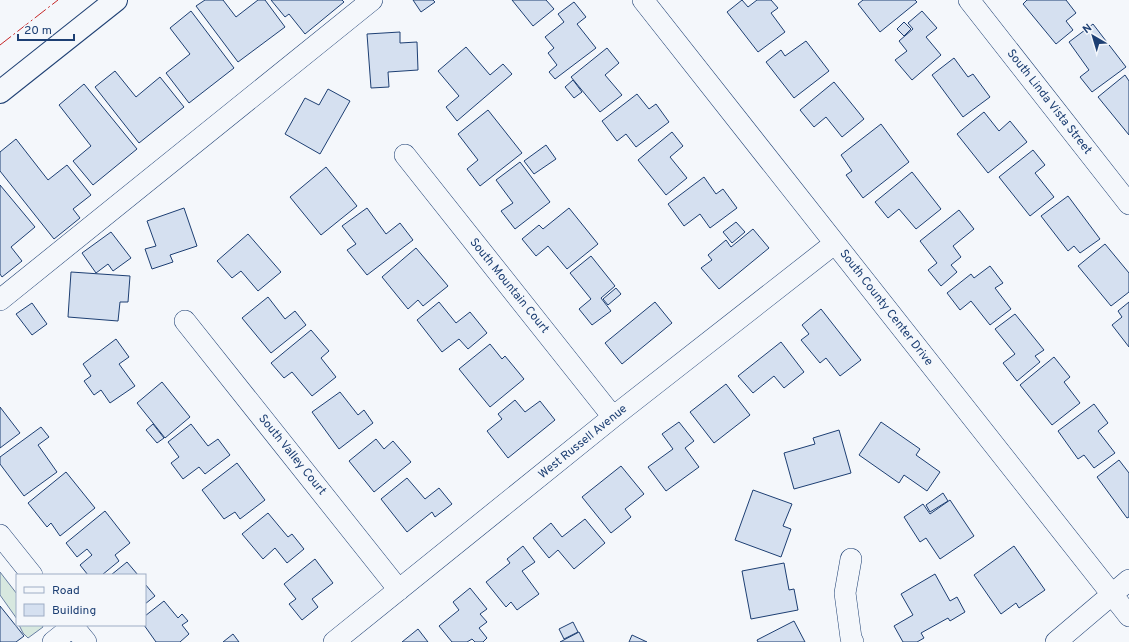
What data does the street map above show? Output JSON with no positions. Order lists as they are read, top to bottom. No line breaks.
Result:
{"streets":{"street":["South Linda Vista Street","South Mountain Court","South County Center Drive","West Russell Avenue","South Valley Court"]},"crossings":[["South Mountain Court","West Russell Avenue"],["South County Center Drive","West Russell Avenue"],["West Russell Avenue","South Valley Court"]],"legend":["Road","Building"],"scale_bar":"20 m","north":"top left"}
